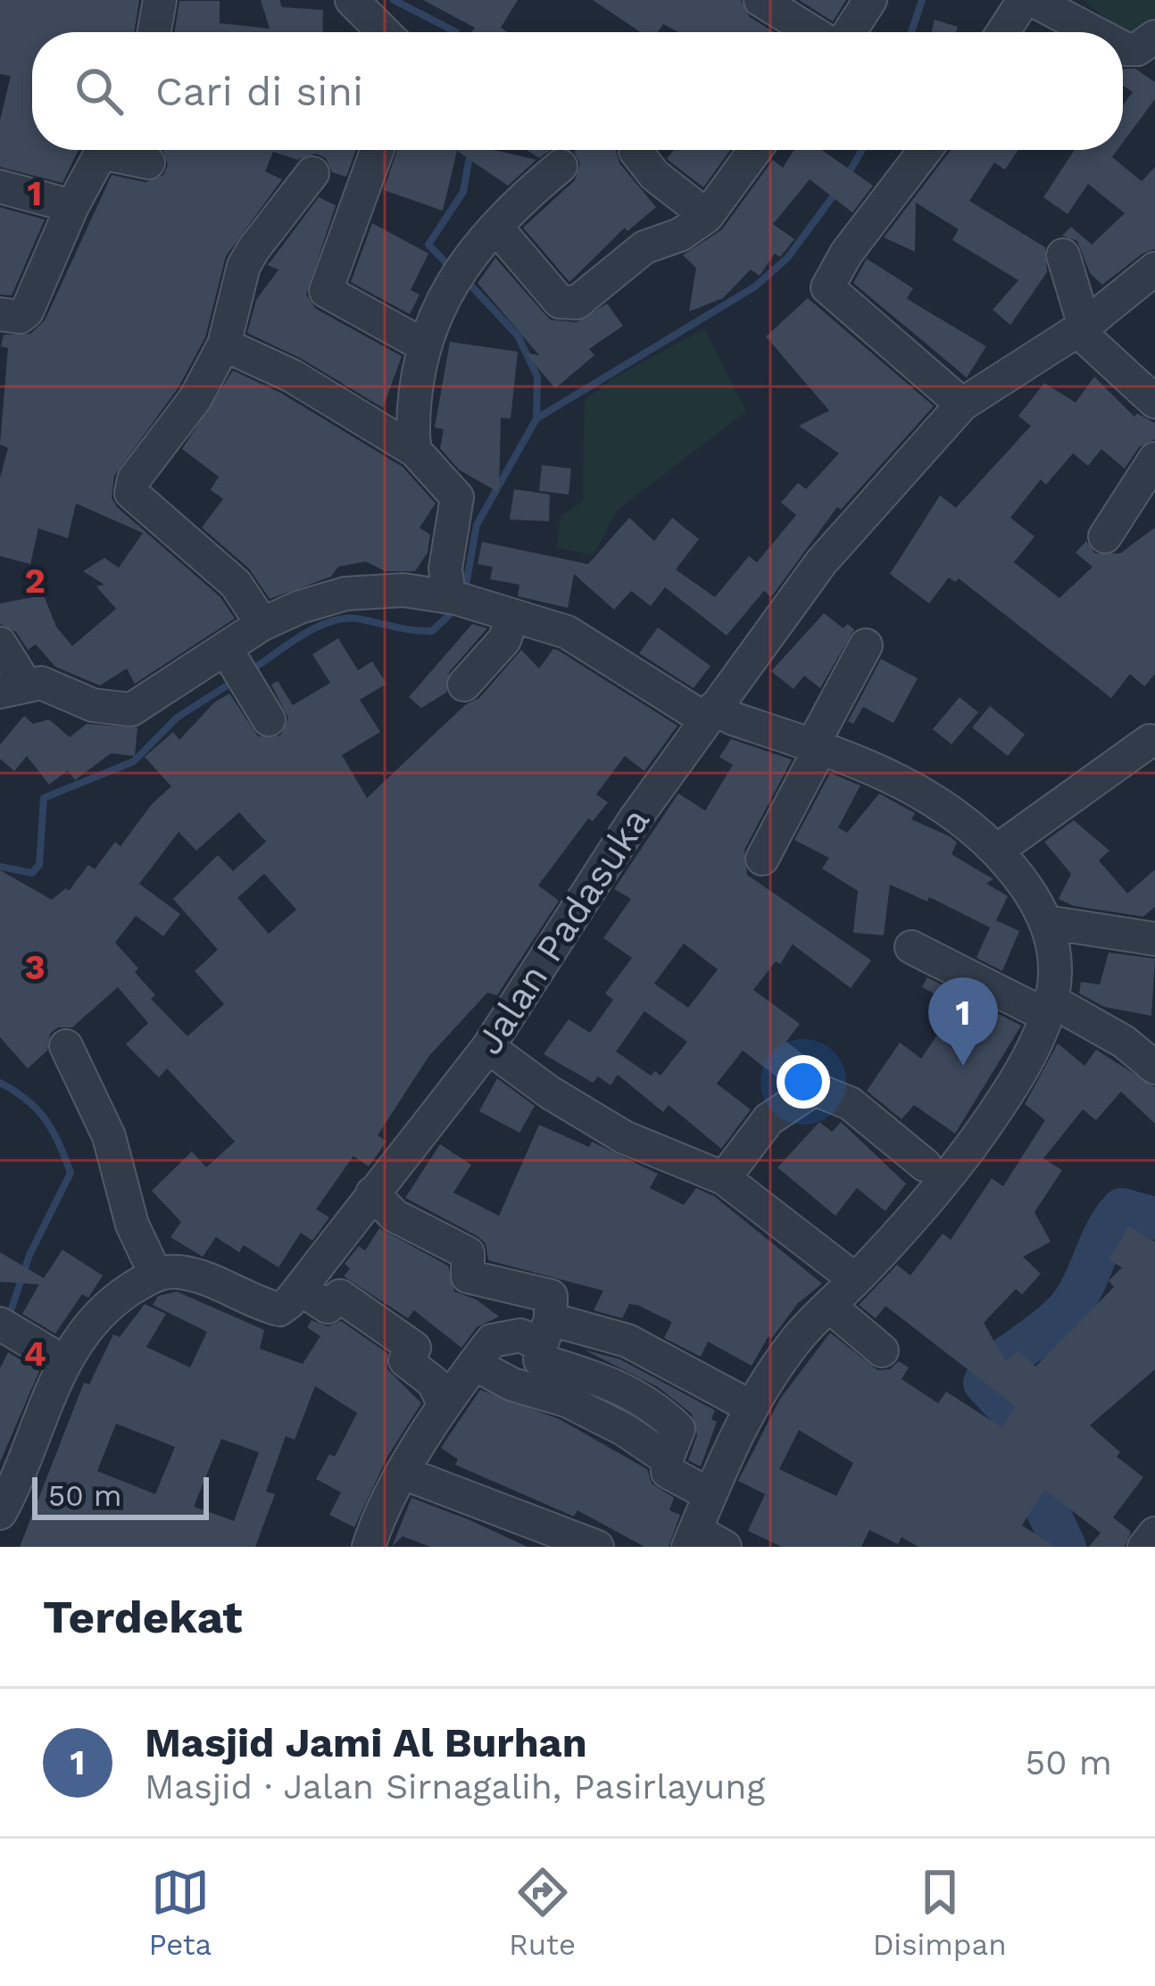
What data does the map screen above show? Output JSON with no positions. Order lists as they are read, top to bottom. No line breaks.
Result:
{"streets":{"street":["Jalan Padasuka"]},"scale_bar":"50 m","page":{"search":"Cari di sini","pins":"1","scale":"50 m","heading":"Terdekat","list":[{"mark":"1","name":"Masjid Jami Al Burhan","note":"Masjid · Jalan Sirnagalih, Pasirlayung","value":"50 m"}],"nav":["Peta","Rute","Disimpan"]},"grid":{"rows":["1","2","3","4"]}}
